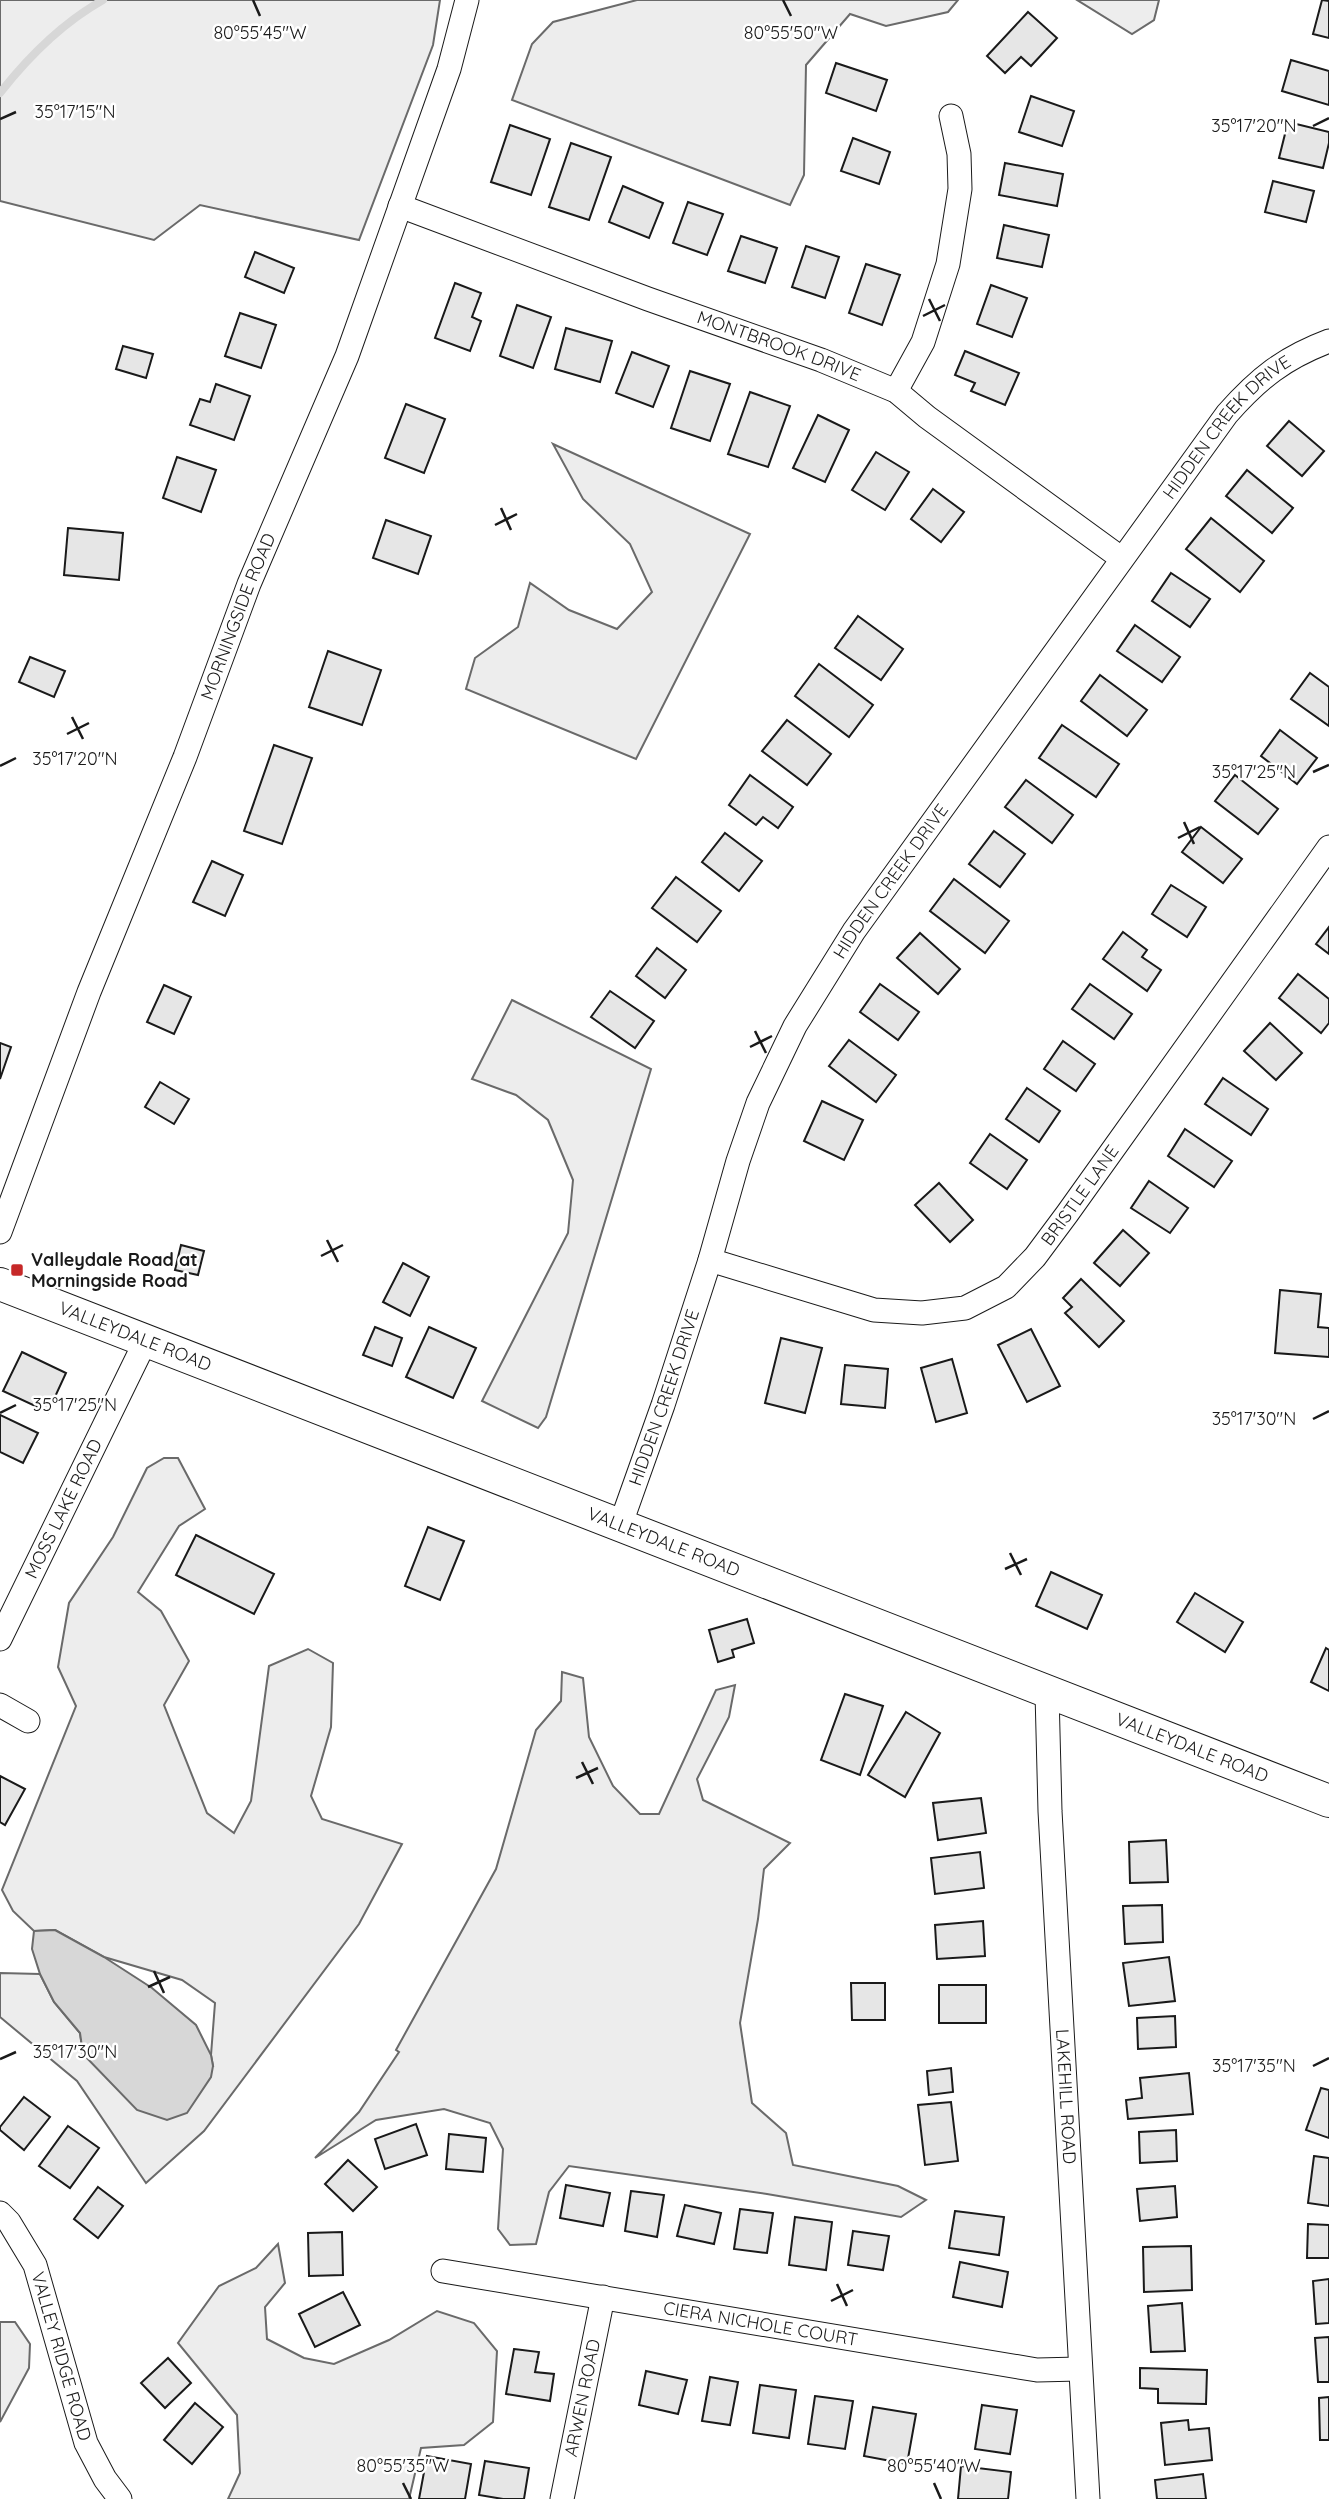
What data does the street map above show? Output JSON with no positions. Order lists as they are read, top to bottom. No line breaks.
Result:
{"streets":{"street":["MONTBROOK DRIVE","HIDDEN CREEK DRIVE","MORNINGSIDE ROAD","BRISTLE LANE","VALLEYDALE ROAD","MOSS LAKE ROAD","LAKEHILL ROAD","CIERA NICHOLE COURT","VALLEY RIDGE ROAD","ARWEN ROAD"]},"crossings":[["MONTBROOK DRIVE","HIDDEN CREEK DRIVE"],["MONTBROOK DRIVE","MORNINGSIDE ROAD"],["HIDDEN CREEK DRIVE","BRISTLE LANE"],["HIDDEN CREEK DRIVE","VALLEYDALE ROAD"],["VALLEYDALE ROAD","MOSS LAKE ROAD"],["VALLEYDALE ROAD","LAKEHILL ROAD"],["LAKEHILL ROAD","CIERA NICHOLE COURT"],["CIERA NICHOLE COURT","ARWEN ROAD"]],"places":{"transit":["Valleydale Road at Morningside Road"]},"coordinates":["80°55'45\"W","80°55'50\"W","35°17'15\"N","35°17'20\"N","35°17'25\"N","35°17'30\"N","35°17'35\"N","80°55'35\"W","80°55'40\"W"]}
